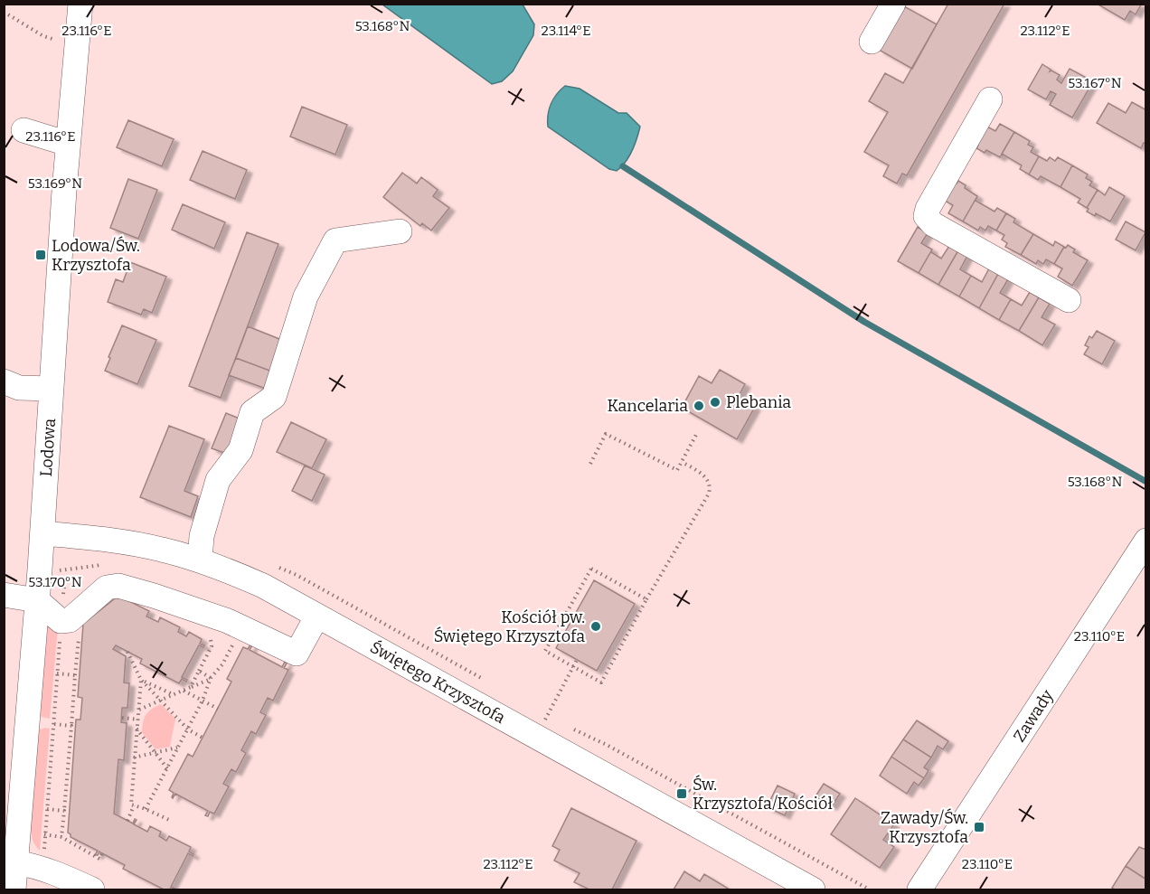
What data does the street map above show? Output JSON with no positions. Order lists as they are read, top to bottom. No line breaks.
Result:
{"streets":{"street":["Lodowa","Świętego Krzysztofa","Zawady"]},"crossings":[["Lodowa","Świętego Krzysztofa"]],"places":{"transit":["Lodowa/Św. Krzysztofa","Św. Krzysztofa/Kościół","Zawady/Św. Krzysztofa"],"other":["Plebania","Kancelaria","Kościół pw. Świętego Krzysztofa"]},"coordinates":["53.168°N","23.116°E","23.114°E","23.112°E","53.167°N","53.169°N","53.170°N","23.110°E"]}
